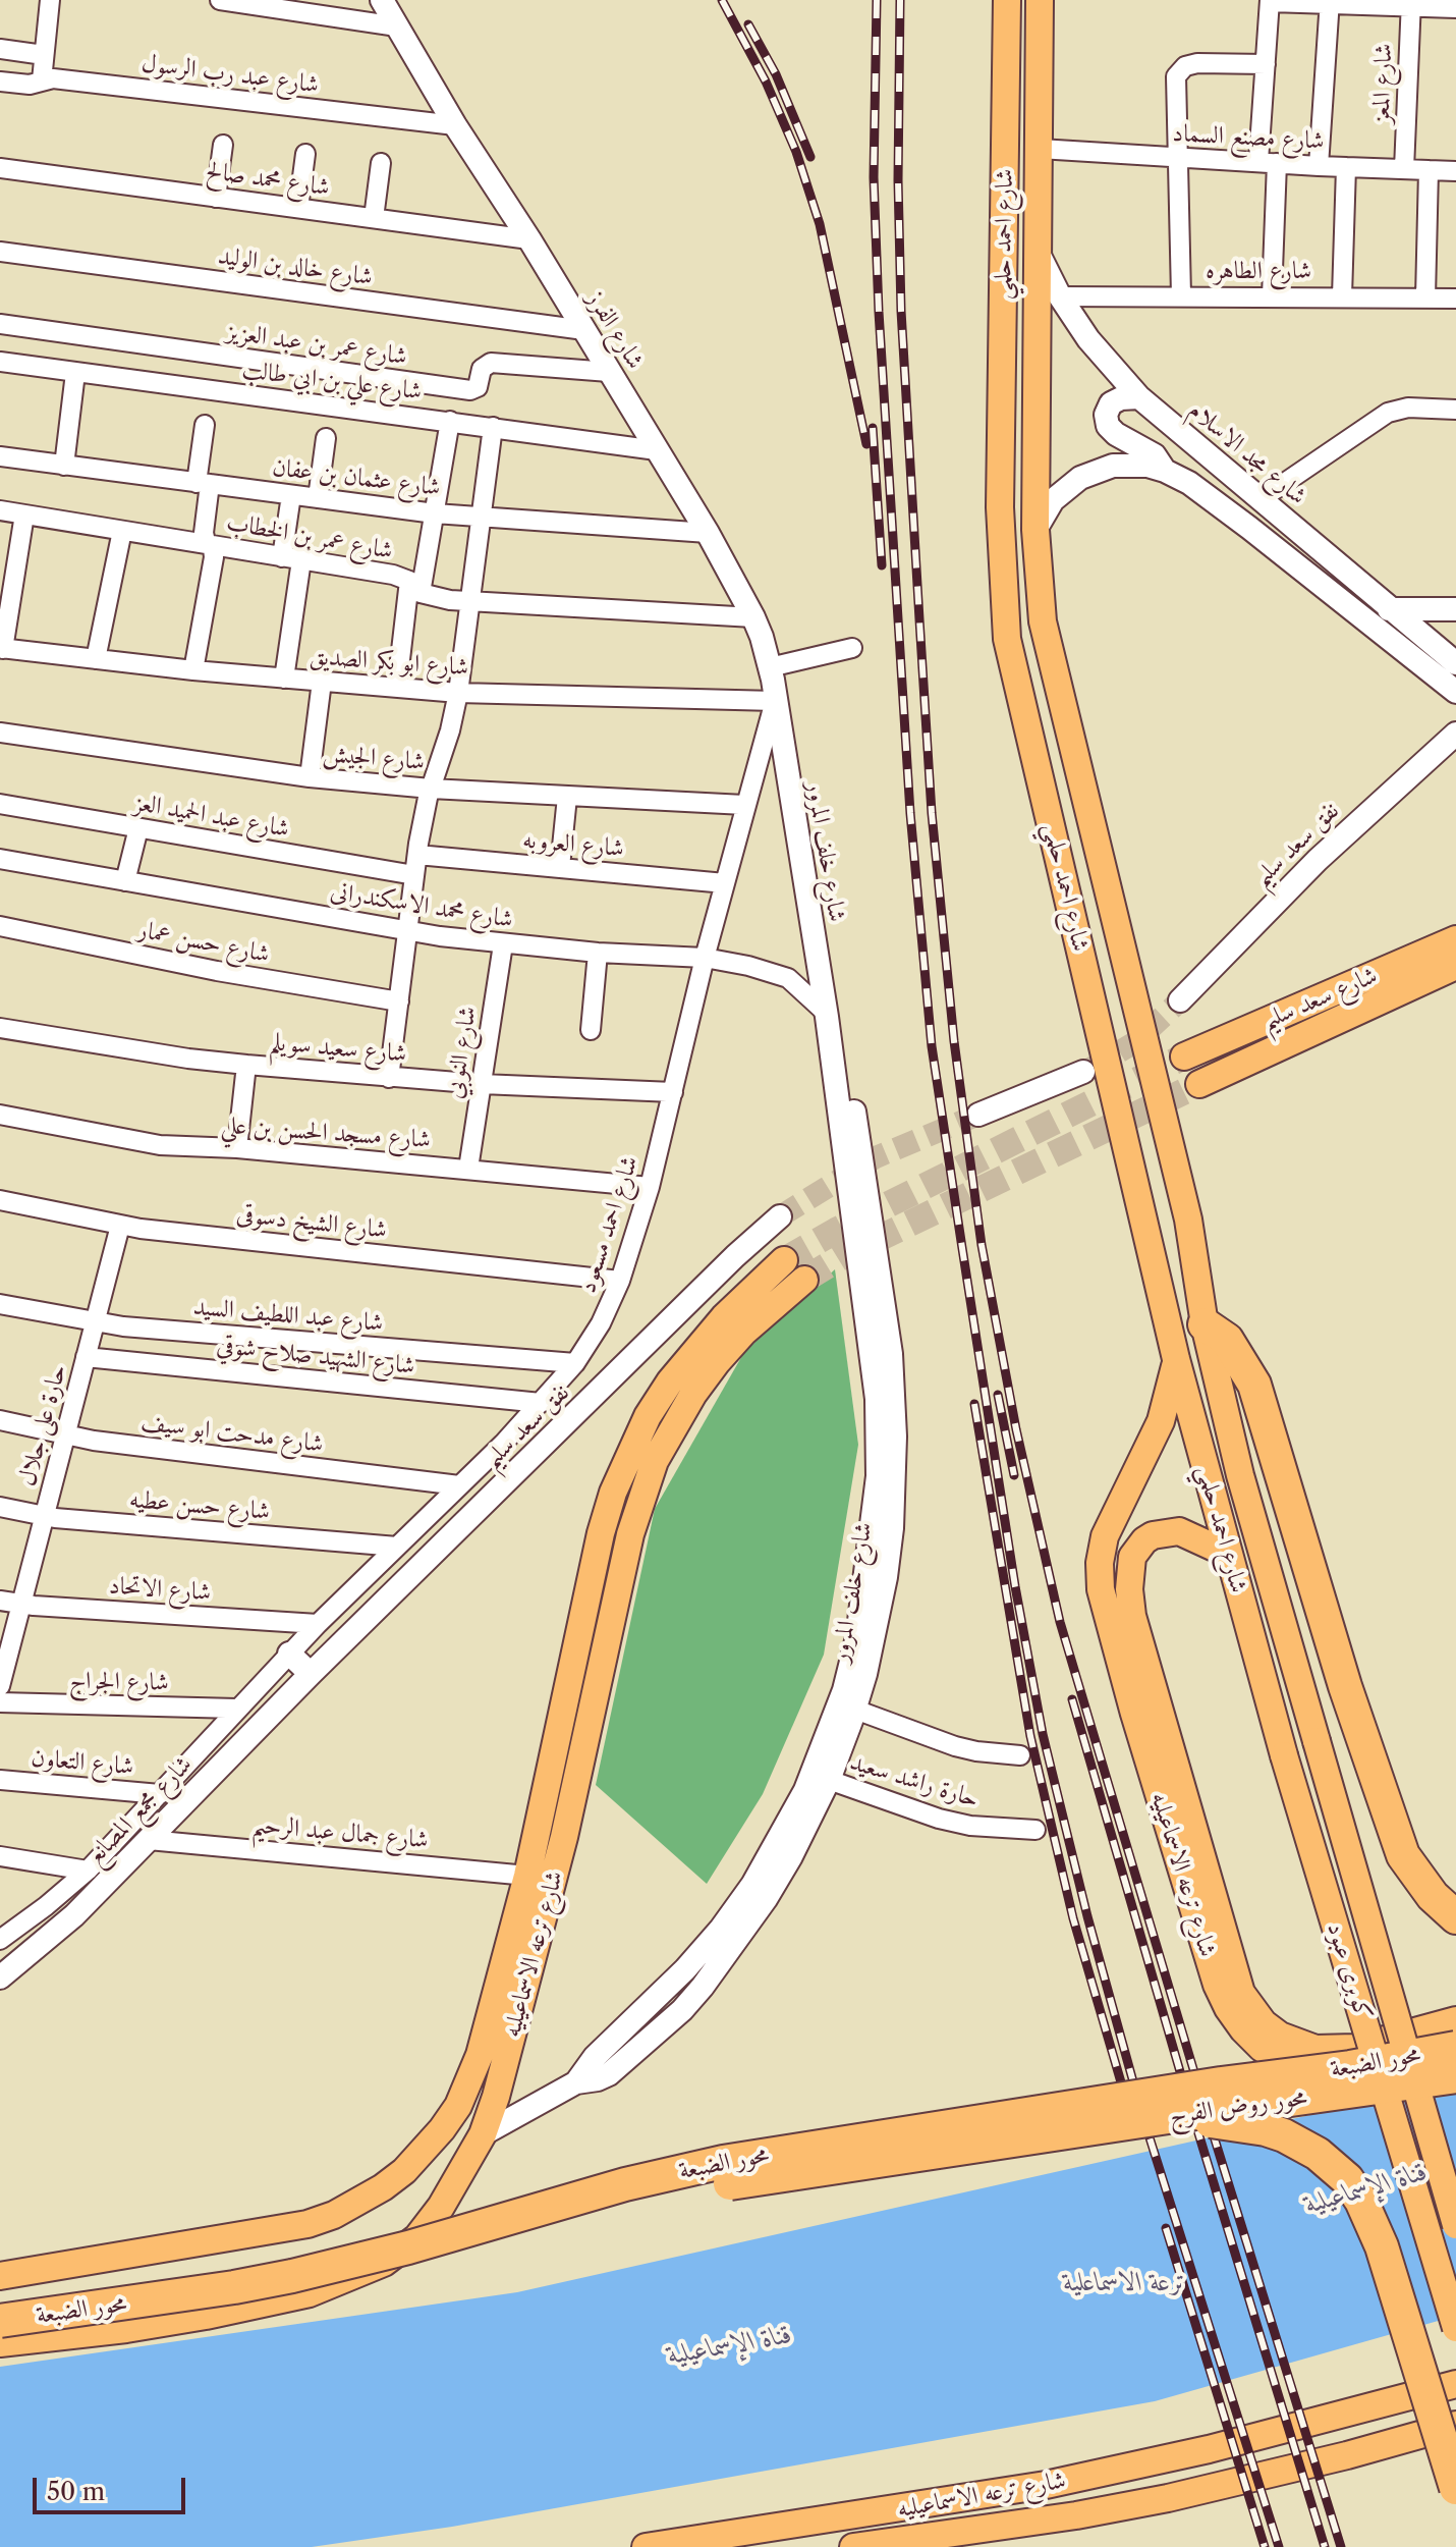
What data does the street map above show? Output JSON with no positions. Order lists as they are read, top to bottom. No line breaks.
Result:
{"streets":{"highway":["محور الضبعة","محور روض الفرج"],"main road":["شارع احمد حلمي","شارع سعد سليم","شارع ترعه الاسماعيليه","كوبرى عبود"],"street":["شارع عبد رب الرسول","شارع المعز","شارع مصنع السماد","شارع محمد صالح","شارع خالد بن الوليد","شارع الطاهره","شارع الفرز","شارع عمر بن عبد العزيز","شارع علي بن ابي طالب","شارع مجد الاسلام","شارع عثمان بن عفان","شارع عمر بن الخطاب","شارع ابو بكر الصديق","شارع الجيش","شارع عبد الحميد العز","شارع العروبه","نفق سعد سليم","شارع خلف المرور","شارع محمد الاسكندرانى","شارع حسن عمار","شارع سعيد سويلم","شارع النوبي","شارع مسجد الحسن بن علي","شارع الشيخ دسوقى","شارع احمد مسعود","شارع عبد اللطيف السيد","شارع الشهيد صلاح شوقي","حارة على جلال","شارع مدحت ابو سيف","شارع حسن عطيه","شارع الاتحاد","شارع الجراج","شارع التعاون","حارة راشد سعيد","شارع مجمع المصانع","شارع جمال عبد الرحيم"]},"crossings":[["شارع عبد رب الرسول","شارع الفرز"],["شارع المعز","شارع مصنع السماد"],["شارع مصنع السماد","شارع احمد حلمي"],["شارع محمد صالح","شارع الفرز"],["شارع احمد حلمي","شارع مجد الاسلام"],["شارع احمد حلمي","شارع ترعه الاسماعيليه"],["شارع احمد حلمي","كوبرى عبود"],["شارع خالد بن الوليد","شارع الفرز"],["شارع الطاهره","شارع مجد الاسلام"],["شارع الفرز","شارع عمر بن عبد العزيز"],["شارع الفرز","شارع علي بن ابي طالب"],["شارع الفرز","شارع عثمان بن عفان"],["شارع الفرز","شارع عمر بن الخطاب"],["شارع الفرز","شارع ابو بكر الصديق"],["شارع الفرز","شارع خلف المرور"],["شارع الفرز","شارع احمد مسعود"],["شارع ابو بكر الصديق","شارع خلف المرور"],["شارع ابو بكر الصديق","شارع احمد مسعود"],["شارع الجيش","شارع احمد مسعود"],["شارع العروبه","شارع احمد مسعود"],["نفق سعد سليم","شارع مجمع المصانع"],["شارع خلف المرور","شارع محمد الاسكندرانى"],["شارع خلف المرور","شارع احمد مسعود"],["شارع خلف المرور","حارة راشد سعيد"],["شارع خلف المرور","شارع ترعه الاسماعيليه"],["شارع محمد الاسكندرانى","شارع النوبي"],["شارع محمد الاسكندرانى","شارع احمد مسعود"],["شارع سعيد سويلم","شارع النوبي"],["شارع سعيد سويلم","شارع احمد مسعود"],["شارع النوبي","شارع مسجد الحسن بن علي"],["شارع مسجد الحسن بن علي","شارع احمد مسعود"],["شارع الشيخ دسوقى","شارع احمد مسعود"],["شارع الشيخ دسوقى","حارة على جلال"],["شارع احمد مسعود","شارع عبد اللطيف السيد"],["شارع احمد مسعود","شارع الشهيد صلاح شوقي"],["شارع احمد مسعود","شارع مدحت ابو سيف"],["شارع احمد مسعود","شارع حسن عطيه"],["شارع احمد مسعود","شارع الاتحاد"],["شارع احمد مسعود","شارع مجمع المصانع"],["شارع عبد اللطيف السيد","حارة على جلال"],["شارع الشهيد صلاح شوقي","حارة على جلال"],["حارة على جلال","شارع مدحت ابو سيف"],["حارة على جلال","شارع حسن عطيه"],["حارة على جلال","شارع الاتحاد"],["شارع الجراج","شارع مجمع المصانع"],["شارع التعاون","شارع مجمع المصانع"],["شارع مجمع المصانع","شارع جمال عبد الرحيم"],["شارع جمال عبد الرحيم","شارع ترعه الاسماعيليه"]],"water":["قناة الإسماعيلية","ترعة الاسماعلية"],"scale_bar":"50 m"}
